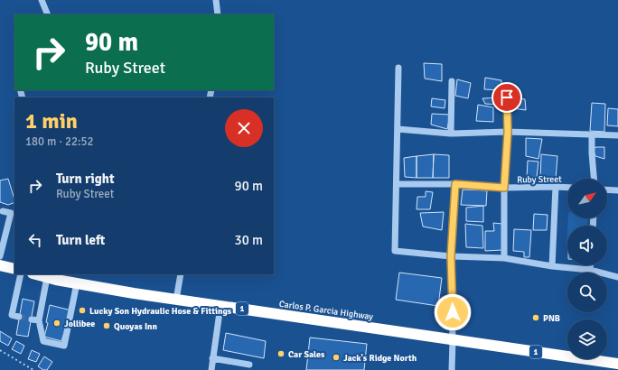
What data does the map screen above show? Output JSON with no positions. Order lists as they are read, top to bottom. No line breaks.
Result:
{"streets":{"highway":["1","Carlos P. Garcia Highway"],"street":["Ruby Street"]},"places":["Lucky Son Hydraulic Hose & Fittings","PNB","Jollibee","Quoyas Inn","Car Sales","Jack's Ridge North"],"north":"top right","page":{"turn":["90 m","Ruby Street"],"heading":["1 min","180 m · 22:52"],"list":[{"name":"Turn right","note":"Ruby Street","value":"90 m"},{"name":"Turn left","value":"30 m"}]}}
